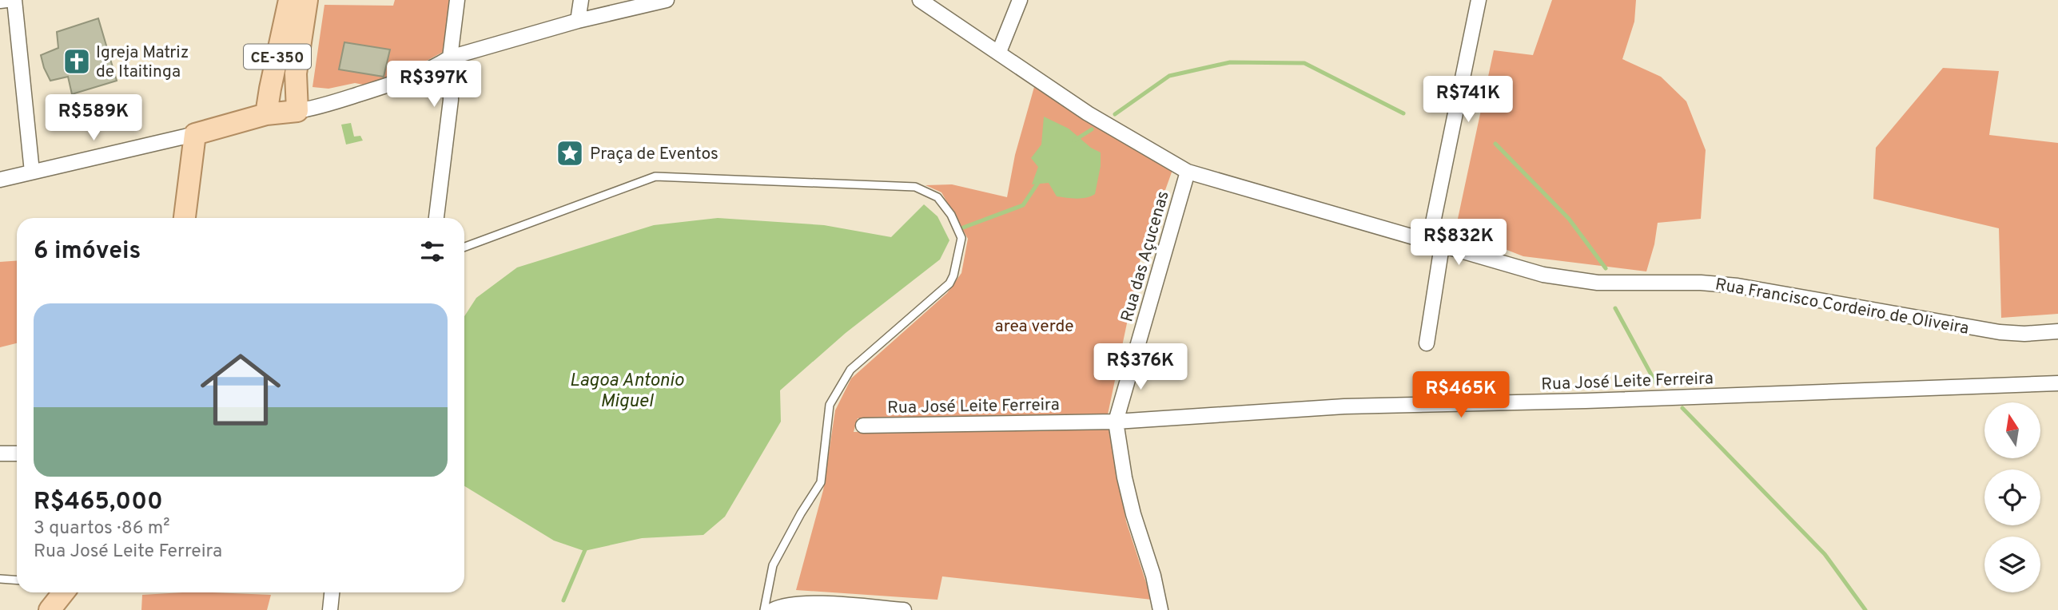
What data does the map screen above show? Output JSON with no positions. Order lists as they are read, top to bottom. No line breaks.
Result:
{"streets":{"main road":["CE-350"],"street":["Rua das Açucenas","Rua Francisco Cordeiro de Oliveira","Rua José Leite Ferreira"]},"crossings":[["Rua das Açucenas","Rua Francisco Cordeiro de Oliveira"],["Rua das Açucenas","Rua José Leite Ferreira"]],"water":["Lagoa Antonio Miguel"],"parks":["area verde"],"places":{"church":["Igreja Matriz de Itaitinga"],"place":["Praça de Eventos"]},"north":"top","page":{"price":["R$397K","R$741K","R$589K","R$832K","R$376K","R$465K"],"heading":"6 imóveis","list":[{"name":"R$465,000","note":"3 quartos · 86 m² · Rua José Leite Ferreira"}]}}
